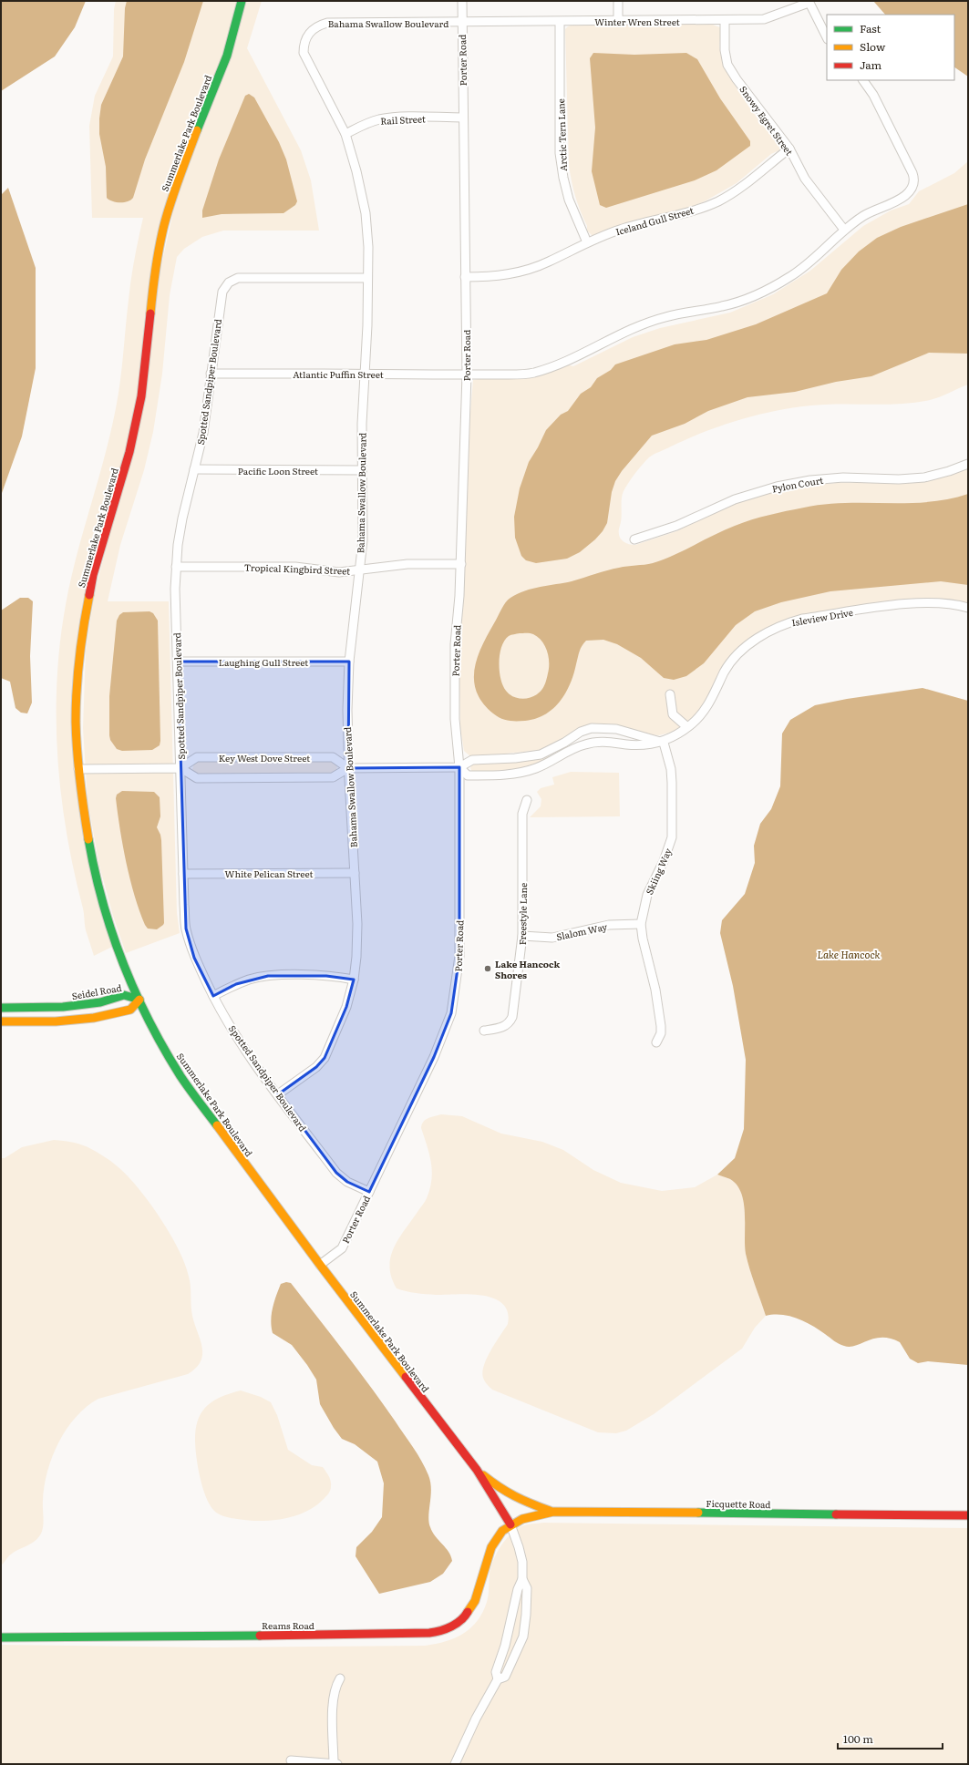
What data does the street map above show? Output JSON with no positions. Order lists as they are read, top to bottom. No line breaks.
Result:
{"streets":{"main road":["Summerlake Park Boulevard","Seidel Road","Ficquette Road","Reams Road"],"street":["Winter Wren Street","Bahama Swallow Boulevard","Porter Road","Rail Street","Snowy Egret Street","Arctic Tern Lane","Iceland Gull Street","Atlantic Puffin Street","Spotted Sandpiper Boulevard","Pacific Loon Street","Pylon Court","Tropical Kingbird Street","Isleview Drive","Laughing Gull Street","Key West Dove Street","Skiing Way","White Pelican Street","Freestyle Lane","Slalom Way"]},"crossings":[["Winter Wren Street","Bahama Swallow Boulevard"],["Winter Wren Street","Porter Road"],["Winter Wren Street","Snowy Egret Street"],["Winter Wren Street","Arctic Tern Lane"],["Bahama Swallow Boulevard","Porter Road"],["Bahama Swallow Boulevard","Rail Street"],["Bahama Swallow Boulevard","Atlantic Puffin Street"],["Bahama Swallow Boulevard","Spotted Sandpiper Boulevard"],["Bahama Swallow Boulevard","Pacific Loon Street"],["Bahama Swallow Boulevard","Tropical Kingbird Street"],["Bahama Swallow Boulevard","Laughing Gull Street"],["Bahama Swallow Boulevard","Key West Dove Street"],["Bahama Swallow Boulevard","White Pelican Street"],["Porter Road","Rail Street"],["Porter Road","Summerlake Park Boulevard"],["Porter Road","Iceland Gull Street"],["Porter Road","Atlantic Puffin Street"],["Porter Road","Spotted Sandpiper Boulevard"],["Porter Road","Tropical Kingbird Street"],["Porter Road","Isleview Drive"],["Snowy Egret Street","Iceland Gull Street"],["Snowy Egret Street","Atlantic Puffin Street"],["Summerlake Park Boulevard","Seidel Road"],["Summerlake Park Boulevard","Ficquette Road"],["Summerlake Park Boulevard","Reams Road"],["Arctic Tern Lane","Iceland Gull Street"],["Atlantic Puffin Street","Spotted Sandpiper Boulevard"],["Spotted Sandpiper Boulevard","Pacific Loon Street"],["Spotted Sandpiper Boulevard","Tropical Kingbird Street"],["Spotted Sandpiper Boulevard","Laughing Gull Street"],["Spotted Sandpiper Boulevard","Key West Dove Street"],["Spotted Sandpiper Boulevard","White Pelican Street"],["Isleview Drive","Skiing Way"],["Skiing Way","Slalom Way"],["Freestyle Lane","Slalom Way"],["Ficquette Road","Reams Road"]],"water":["Lake Hancock"],"places":["Lake Hancock Shores"],"legend":["Fast","Slow","Jam"],"scale_bar":"100 m"}
